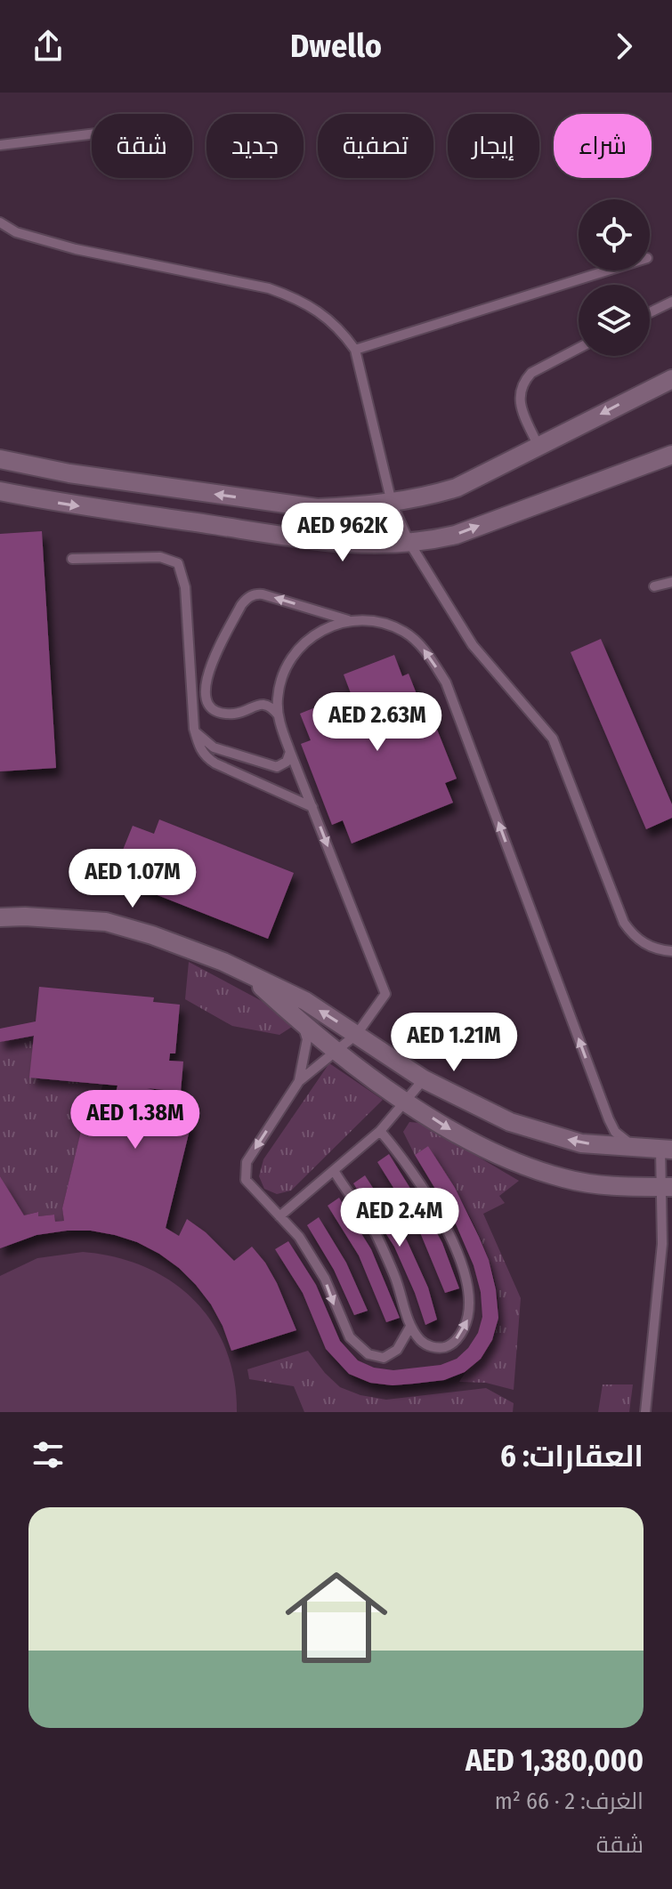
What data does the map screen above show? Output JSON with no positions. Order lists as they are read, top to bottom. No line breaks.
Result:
{"page":{"header":"Dwello","chip":["شراء","إيجار","تصفية","جديد","شقة"],"price":["AED 962K","AED 2.63M","AED 1.07M","AED 1.21M","AED 1.38M","AED 2.4M"],"heading":"العقارات: 6","list":[{"name":"AED 1,380,000","note":"الغرف: 2 · 66 m² · شقة"}]}}
